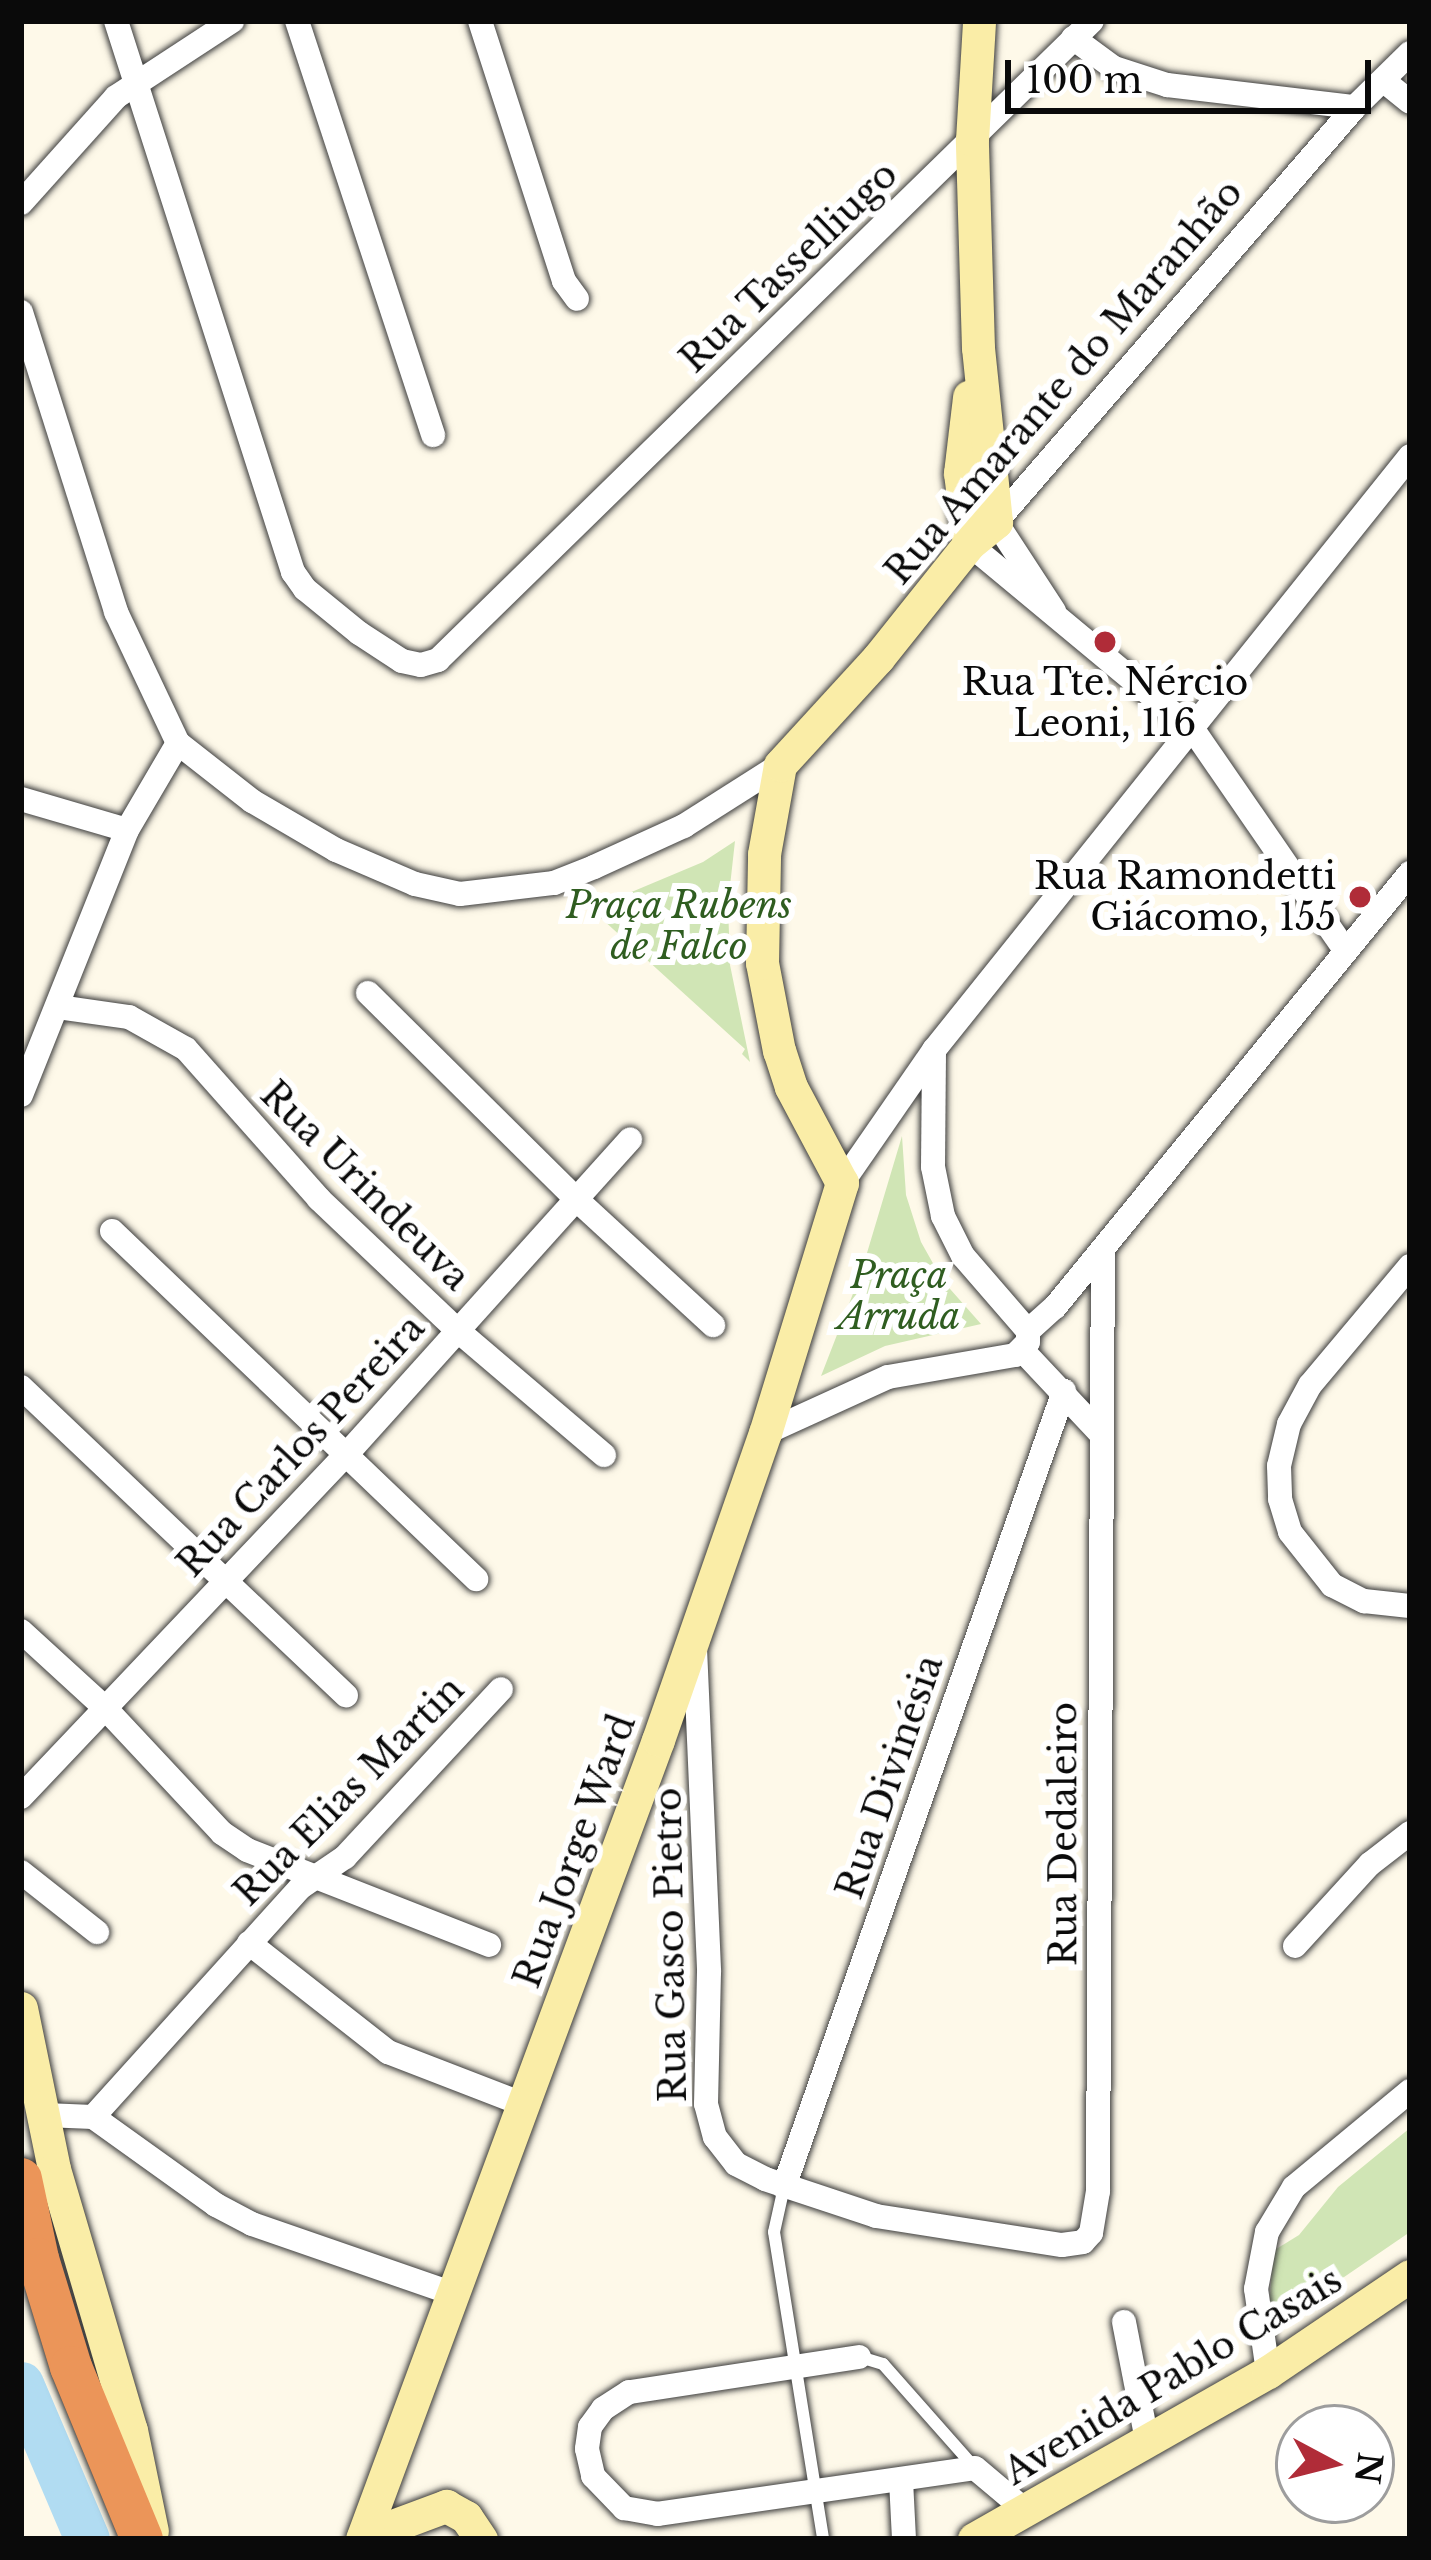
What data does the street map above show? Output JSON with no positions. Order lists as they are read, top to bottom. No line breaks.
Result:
{"streets":{"street":["Rua Tasselliugo","Rua Amarante do Maranhão","Rua Urindeuva","Rua Carlos Pereira","Rua Divinésia","Rua Elias Martin","Rua Dedaleiro","Rua Jorge Ward","Rua Gasco Pietro","Avenida Pablo Casais"]},"crossings":[["Rua Urindeuva","Rua Carlos Pereira"],["Rua Divinésia","Rua Gasco Pietro"],["Rua Dedaleiro","Rua Gasco Pietro"],["Rua Jorge Ward","Rua Gasco Pietro"]],"parks":["Praça Rubens de Falco","Praça Arruda"],"places":["Rua Tte. Nércio Leoni, 116","Rua Ramondetti Giácomo, 155"],"scale_bar":"100 m","north":"right"}
